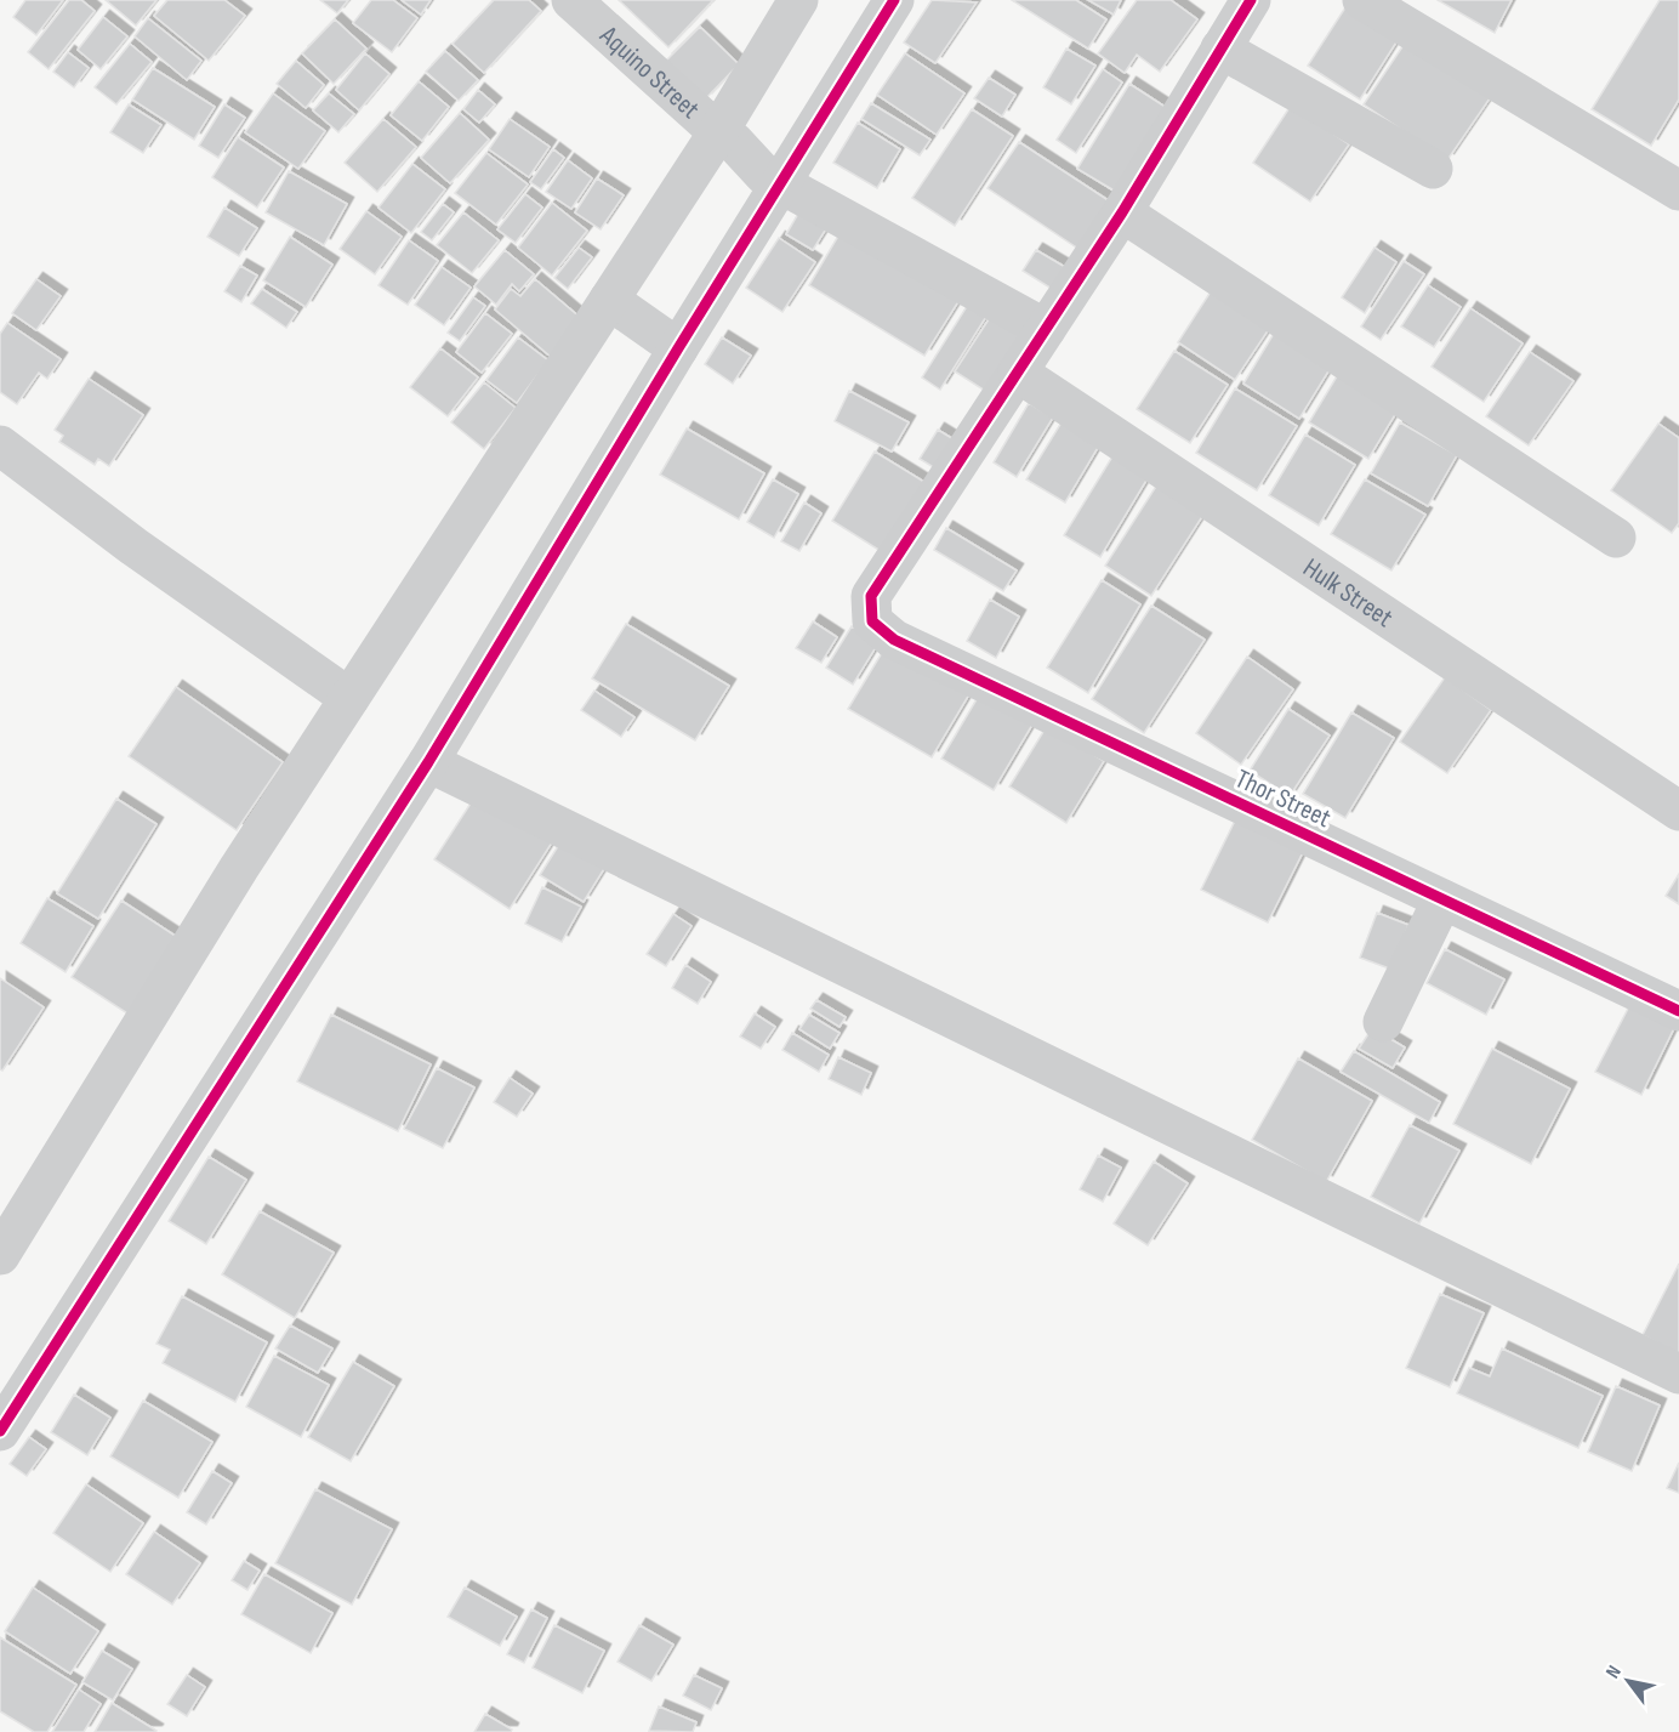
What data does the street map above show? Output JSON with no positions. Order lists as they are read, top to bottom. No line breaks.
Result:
{"streets":{"street":["Aquino Street","Hulk Street","Thor Street"]},"crossings":[["Hulk Street","Thor Street"]],"north":"top left"}
